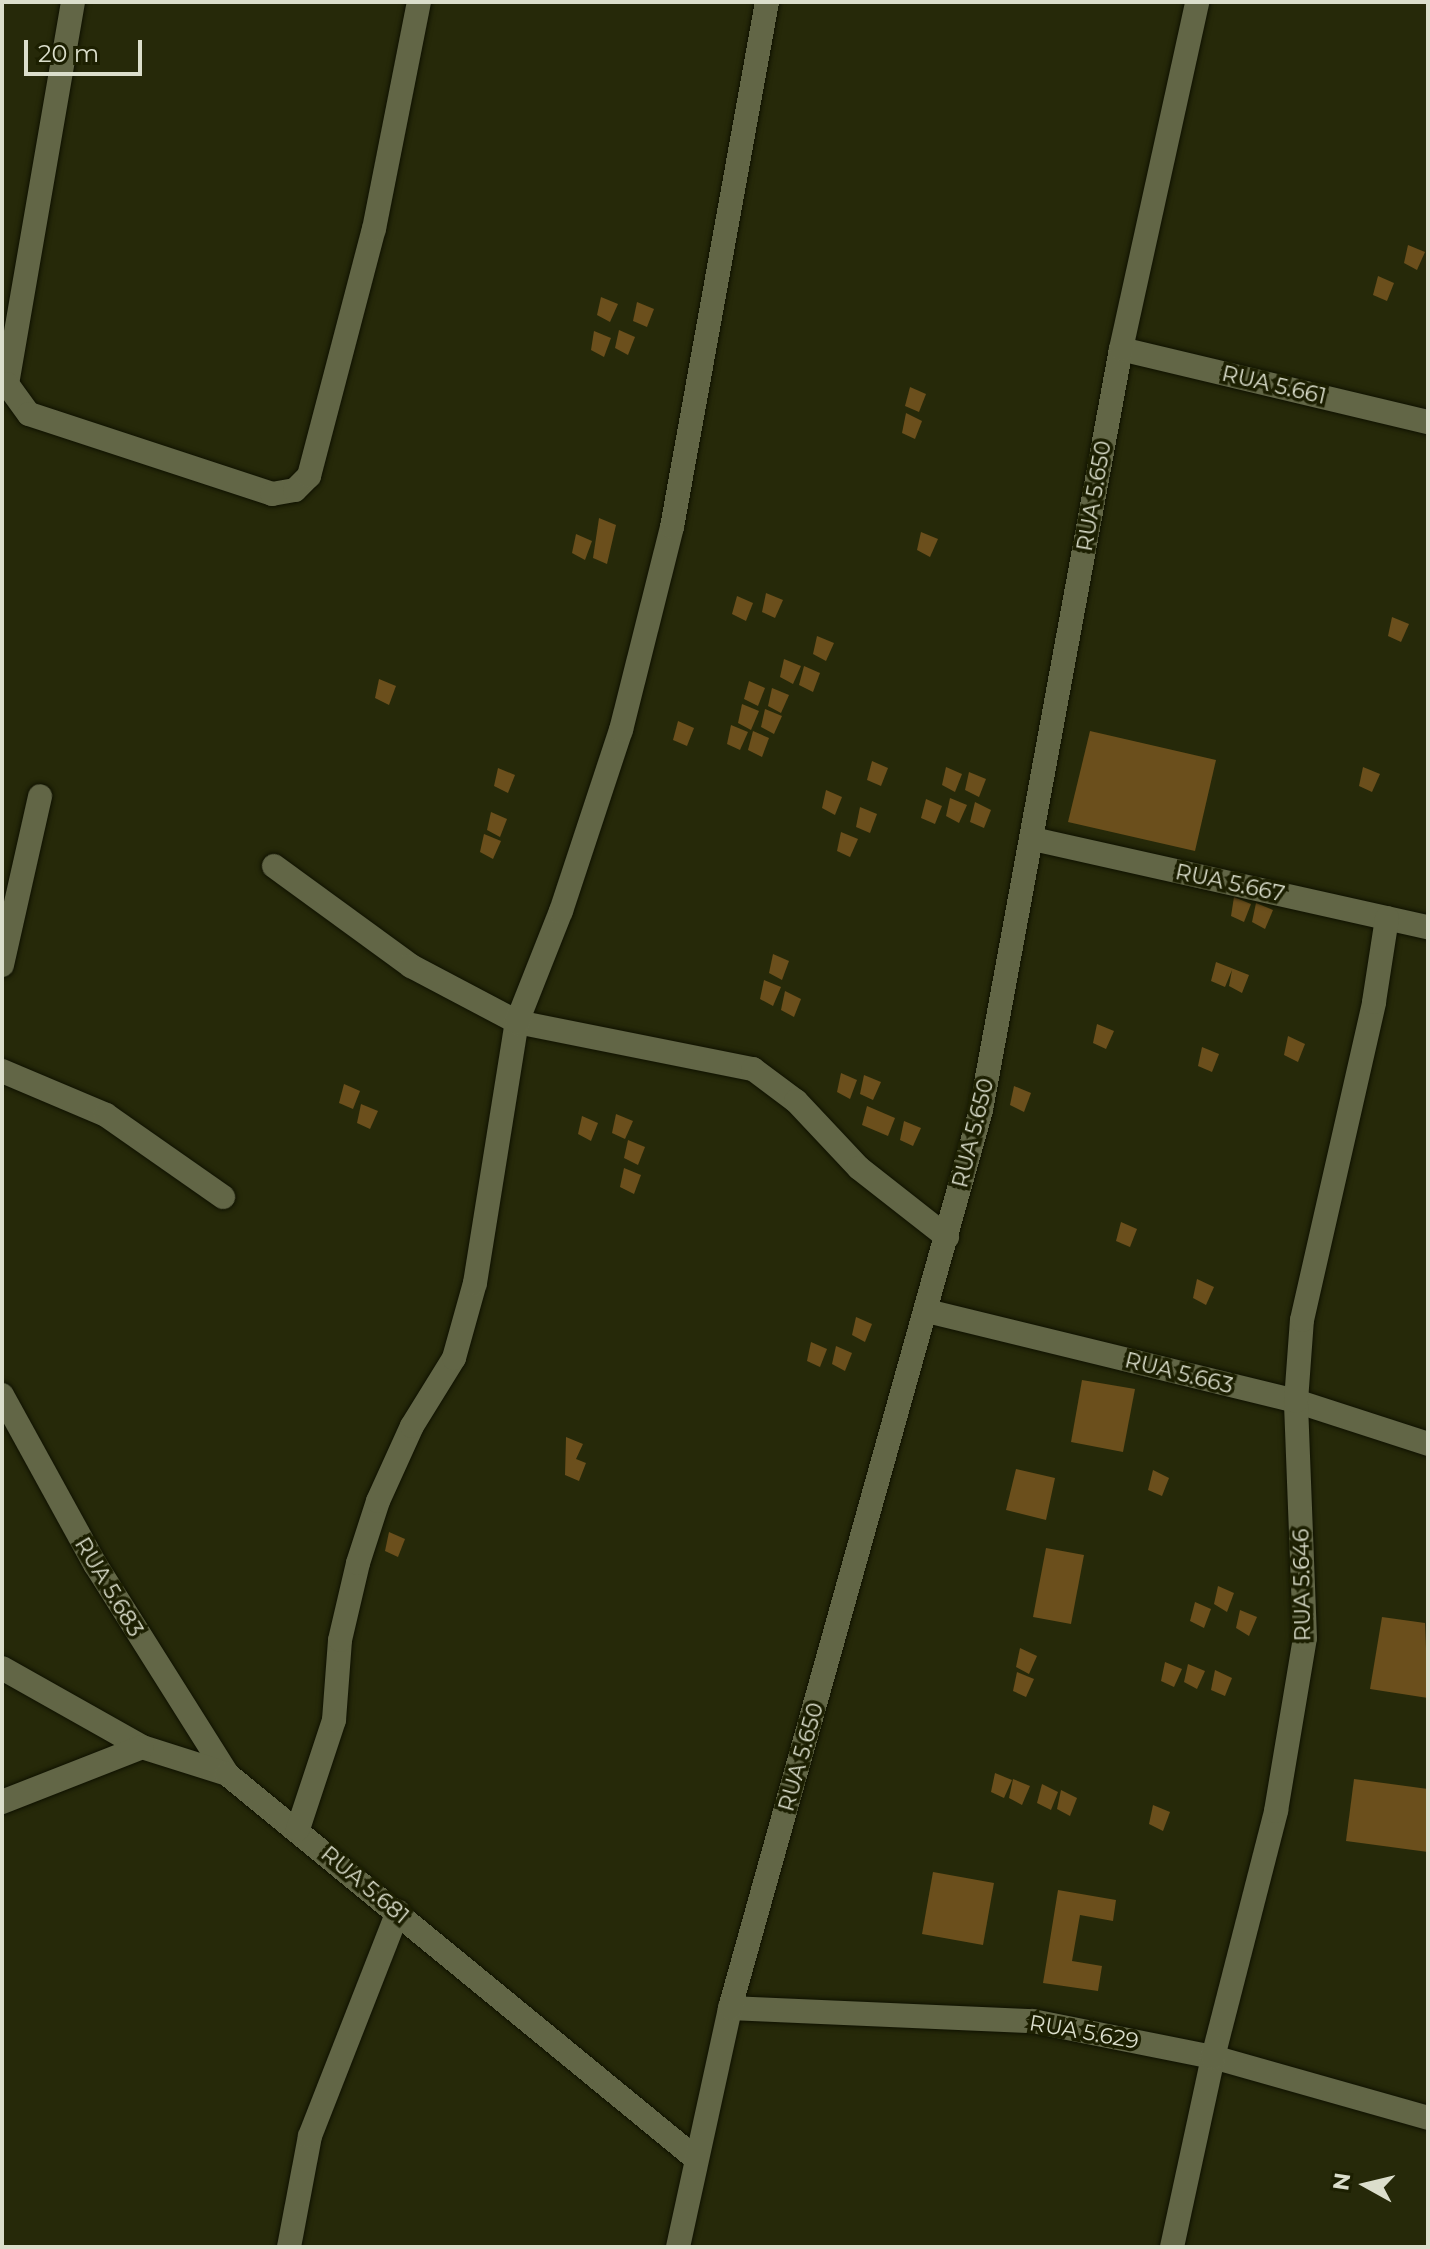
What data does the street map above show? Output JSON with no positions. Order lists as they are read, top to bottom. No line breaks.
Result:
{"streets":{"street":["RUA 5.661","RUA 5.650","RUA 5.667","RUA 5.663","RUA 5.646","RUA 5.683","RUA 5.681","RUA 5.629"]},"crossings":[["RUA 5.661","RUA 5.650"],["RUA 5.650","RUA 5.667"],["RUA 5.650","RUA 5.663"],["RUA 5.650","RUA 5.681"],["RUA 5.650","RUA 5.629"],["RUA 5.667","RUA 5.646"],["RUA 5.663","RUA 5.646"],["RUA 5.646","RUA 5.629"],["RUA 5.683","RUA 5.681"]],"scale_bar":"20 m","north":"left"}
